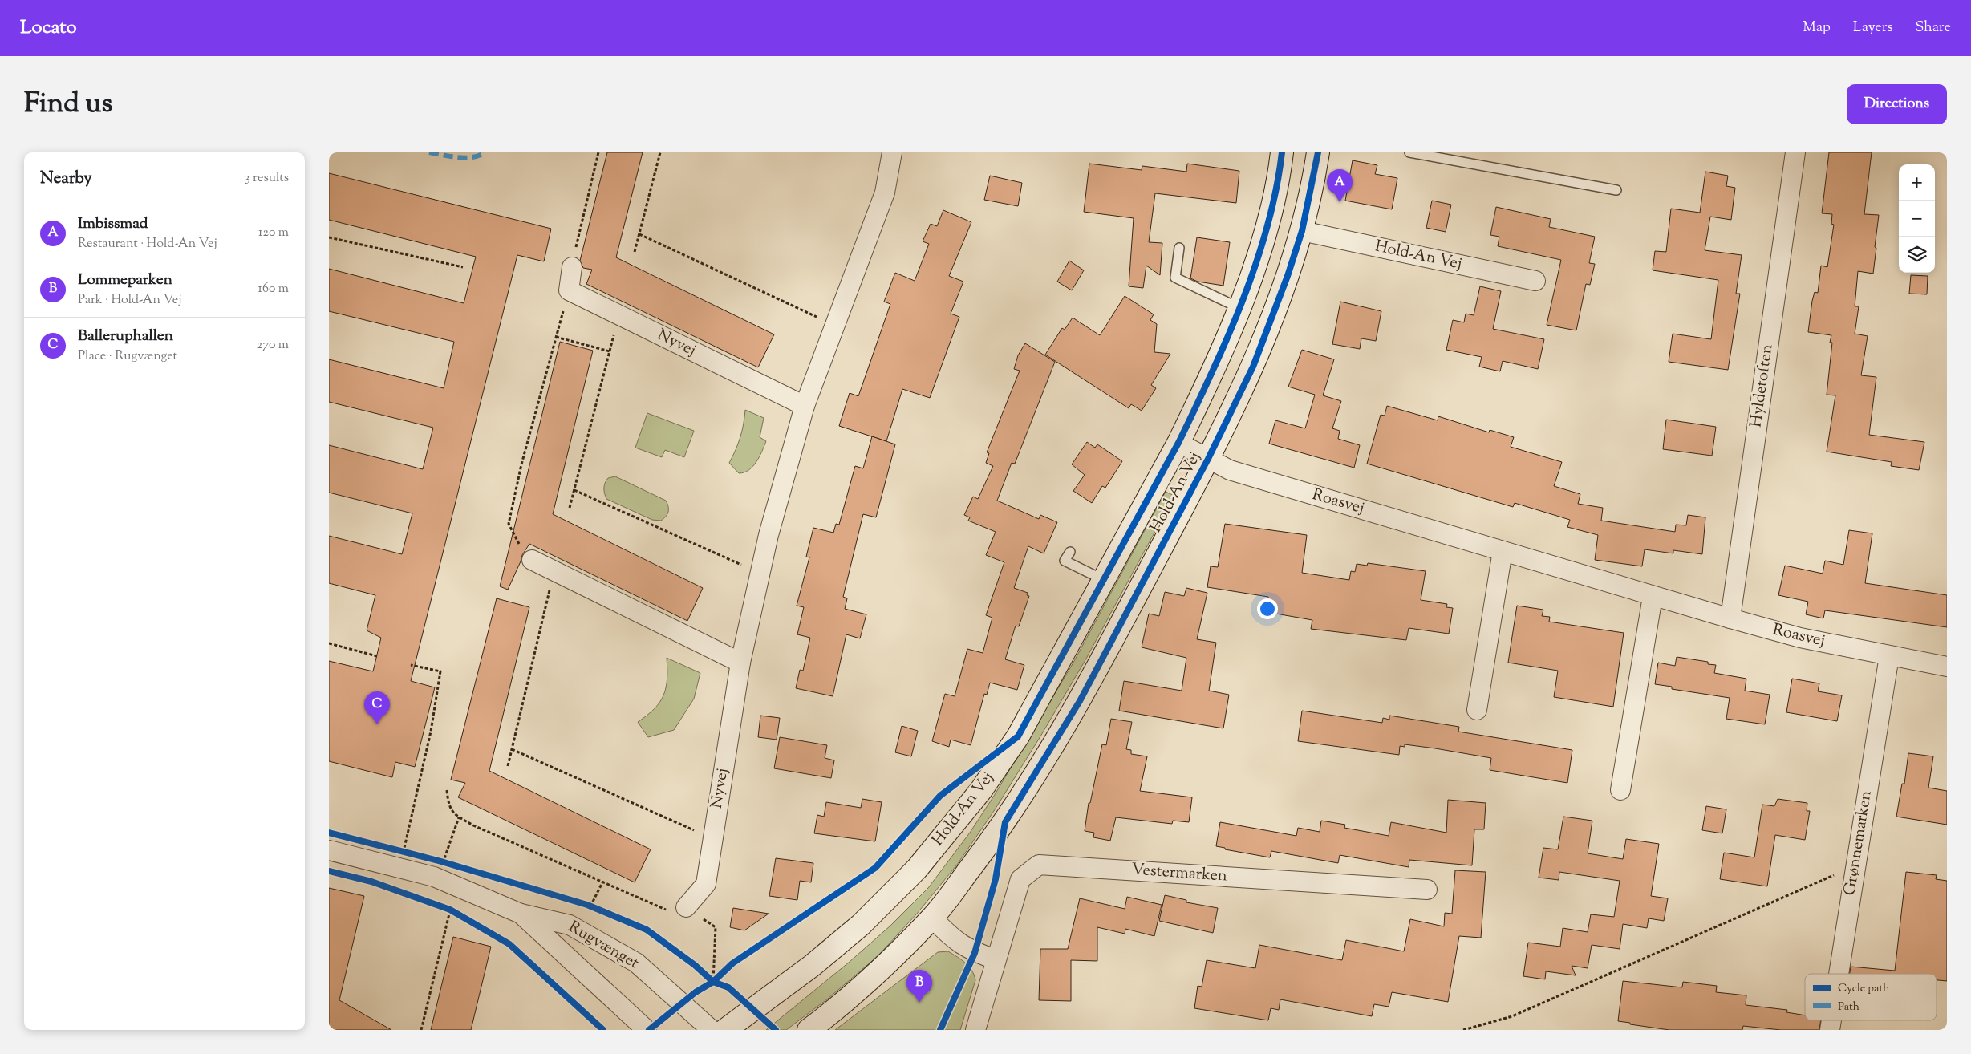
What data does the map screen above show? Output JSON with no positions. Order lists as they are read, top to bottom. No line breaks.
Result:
{"streets":{"street":["Hold-An Vej","Nyvej","Hyldetoften","Roasvej","Grønnemarken","Vestermarken","Rugvænget"]},"crossings":[["Hold-An Vej","Roasvej"],["Hyldetoften","Roasvej"],["Roasvej","Grønnemarken"]],"legend":["Cycle path","Path"],"page":{"header":"Locato","nav":["Map","Layers","Share"],"title":"Find us","buttons":"Directions","heading":["Nearby","3 results"],"map_buttons":["+","−"],"pins":["A","C","B"],"list":[{"mark":"A","name":"Imbissmad","note":"Restaurant · Hold-An Vej","value":"120 m"},{"mark":"B","name":"Lommeparken","note":"Park · Hold-An Vej","value":"160 m"},{"mark":"C","name":"Balleruphallen","note":"Place · Rugvænget","value":"270 m"}]}}
